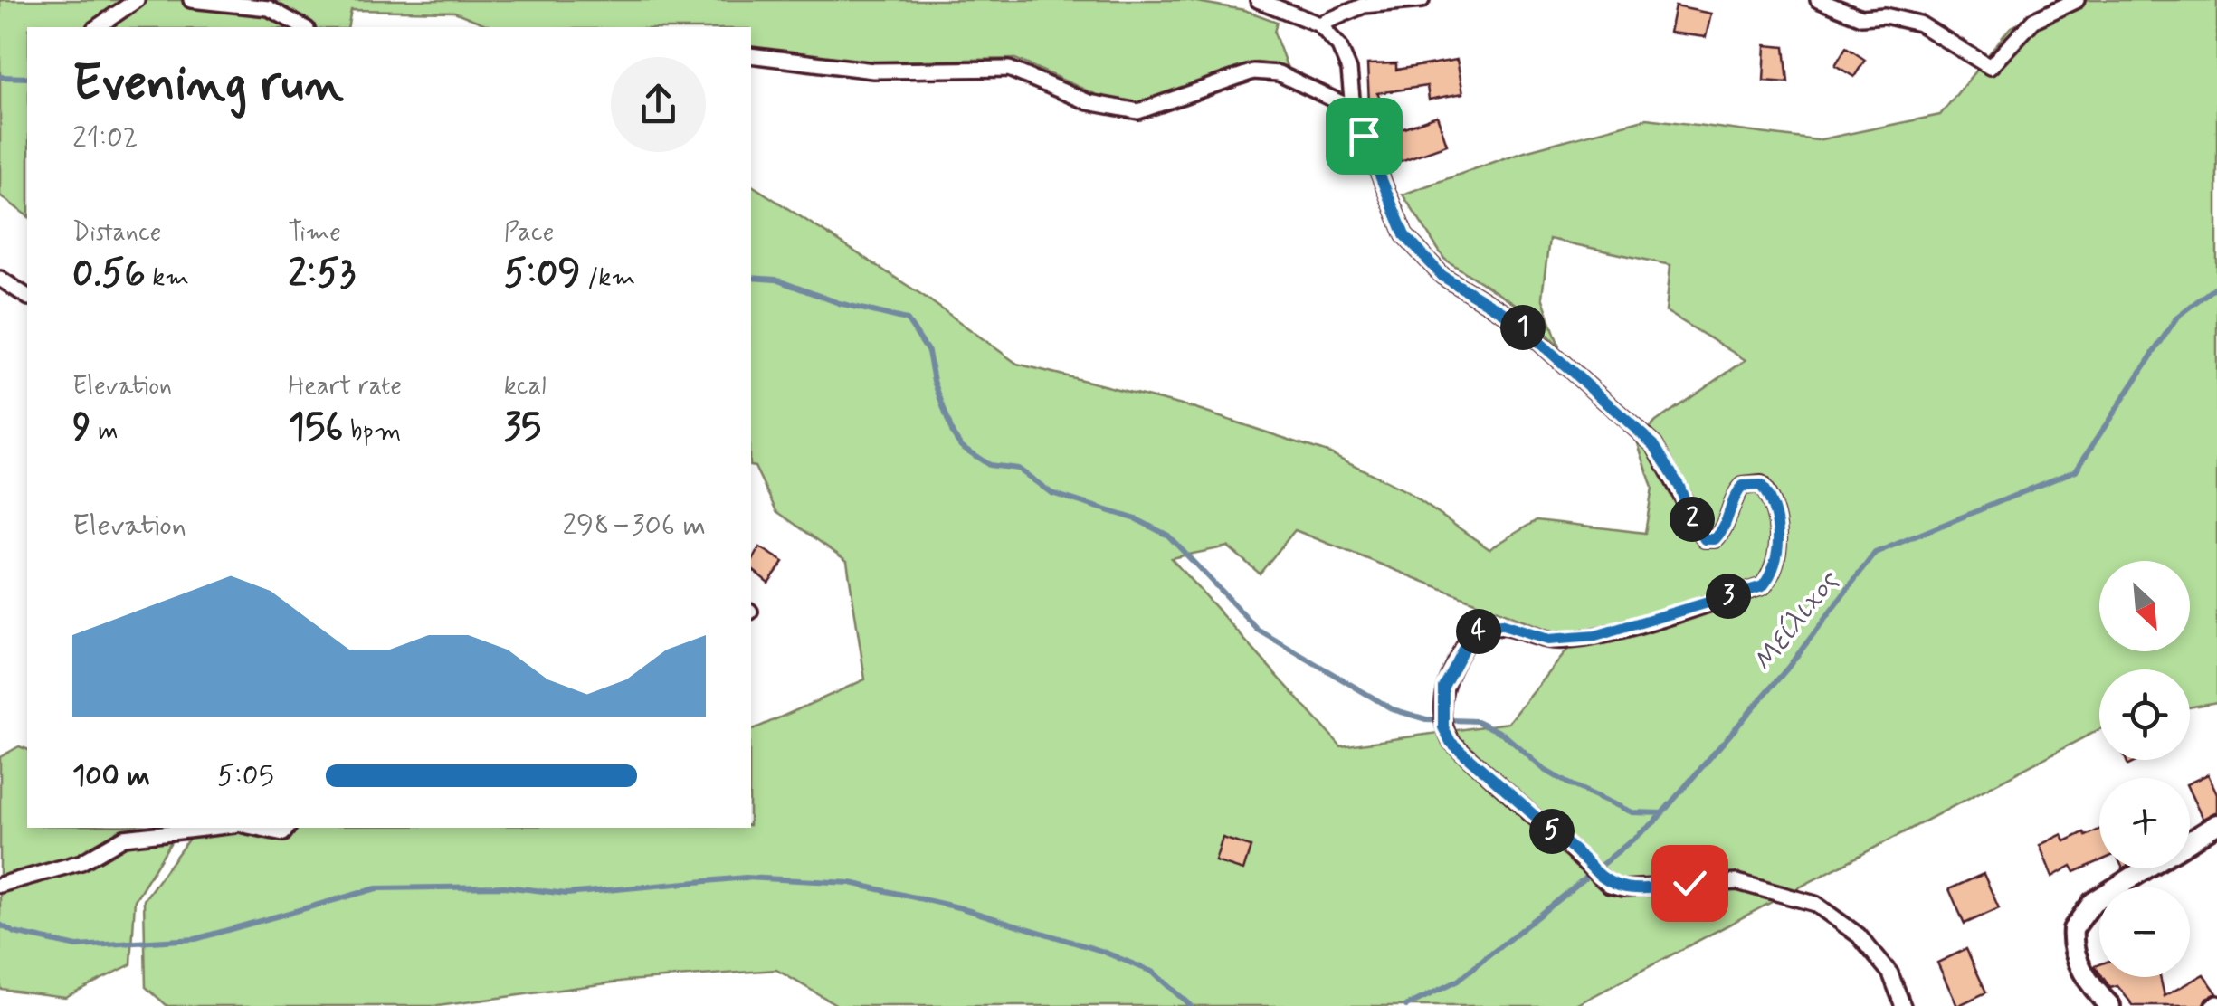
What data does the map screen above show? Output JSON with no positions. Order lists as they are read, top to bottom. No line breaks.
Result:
{"water":["Μείλιχος"],"north":"bottom right","page":{"heading":["Evening run","21:02"],"stats":[["Distance","0.56 km"],["Time","2:53"],["Pace","5:09 /km"],["Elevation","9 m"],["Heart rate","156 bpm"],["kcal","35"]],"pins":["1","2","3","4","5"],"chart":["Elevation","298–306 m"],"map_buttons":["+","−"],"list":[{"name":"100 m","note":"5:05"}]}}
